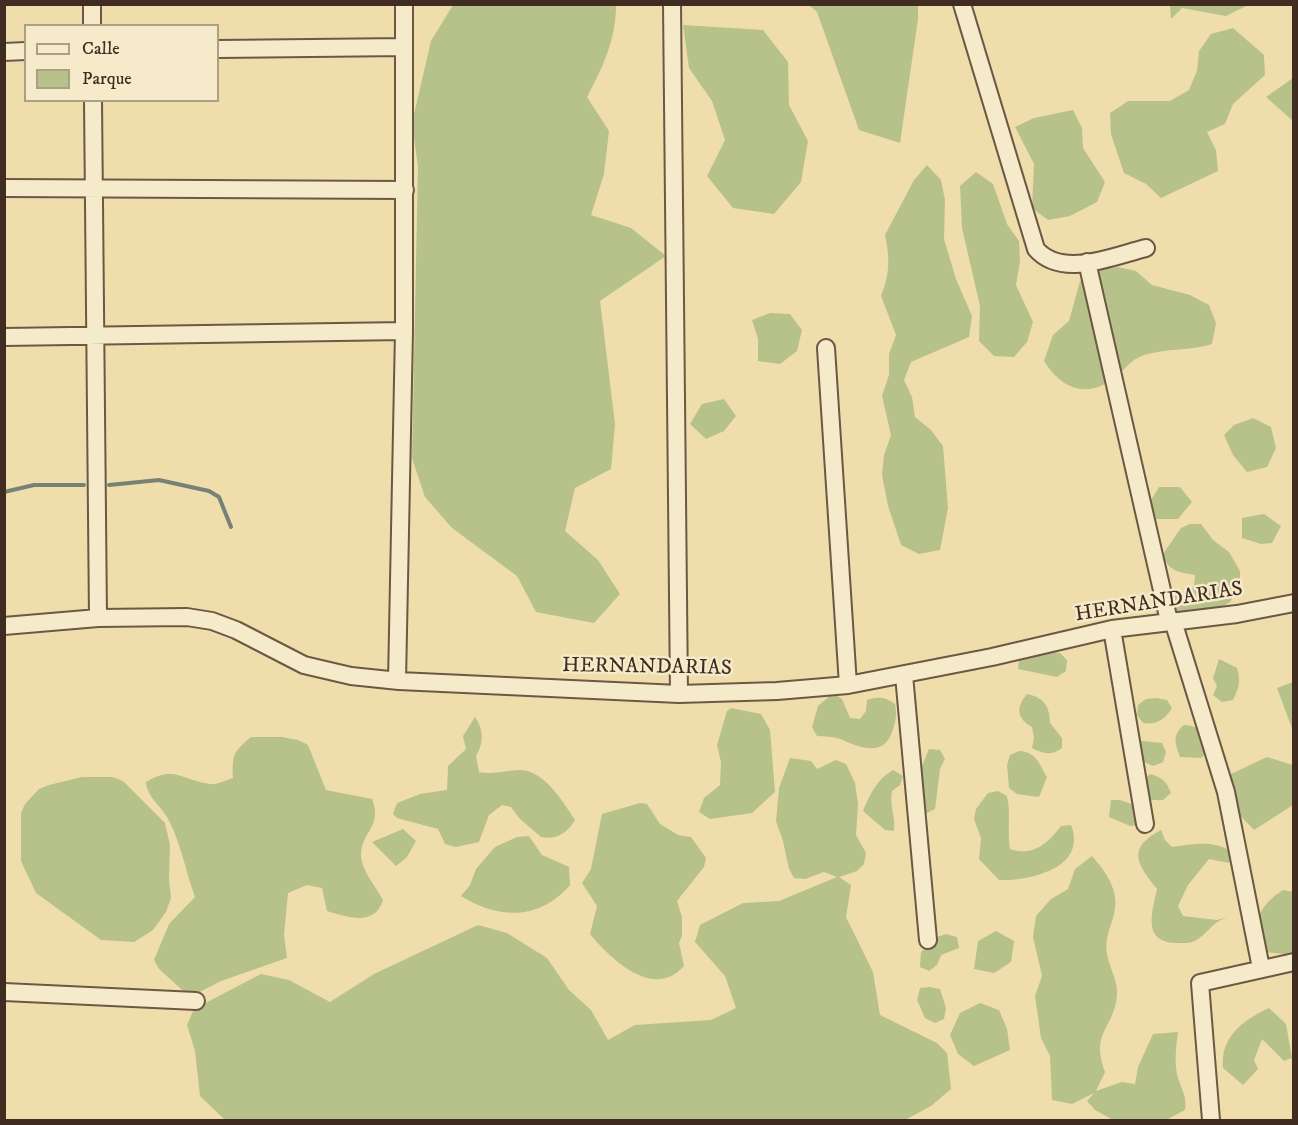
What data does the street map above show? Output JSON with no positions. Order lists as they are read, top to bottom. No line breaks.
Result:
{"streets":{"street":["HERNANDARIAS"]},"legend":["Calle","Parque"]}
